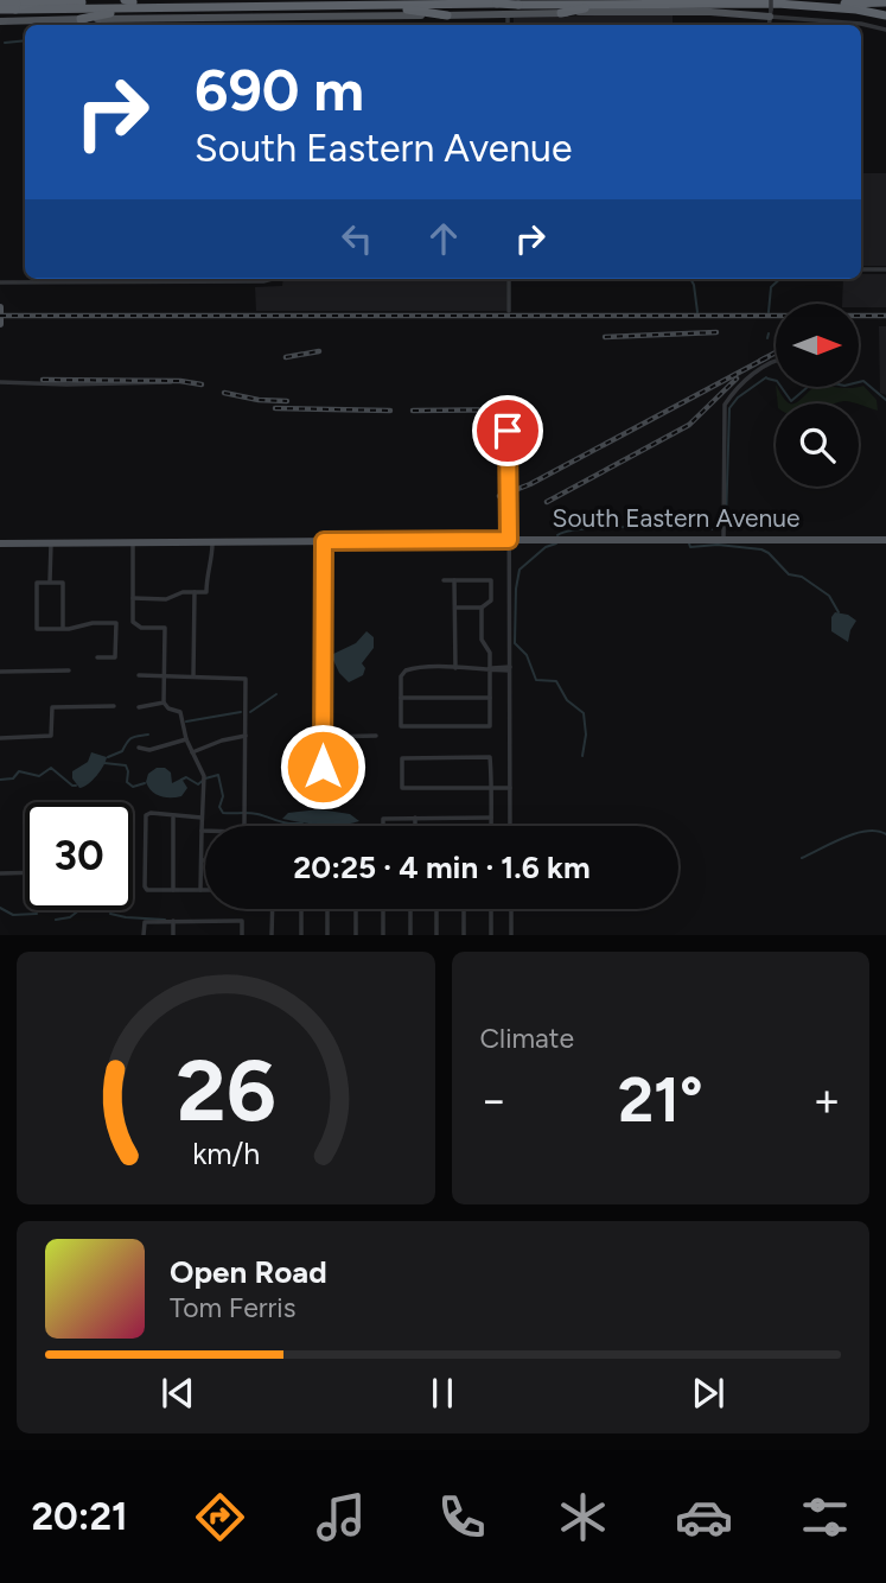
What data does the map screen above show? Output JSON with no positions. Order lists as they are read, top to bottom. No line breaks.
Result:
{"streets":{"main road":["South Eastern Avenue"]},"north":"right","page":{"turn":["690 m","South Eastern Avenue"],"limit":"30","trip":"20:25 · 4 min · 1.6 km","tile":"Climate","heat":["−","21°","+"],"song":["Open Road","Tom Ferris"],"tabs":"20:21","gauge":["26","km/h"]}}
